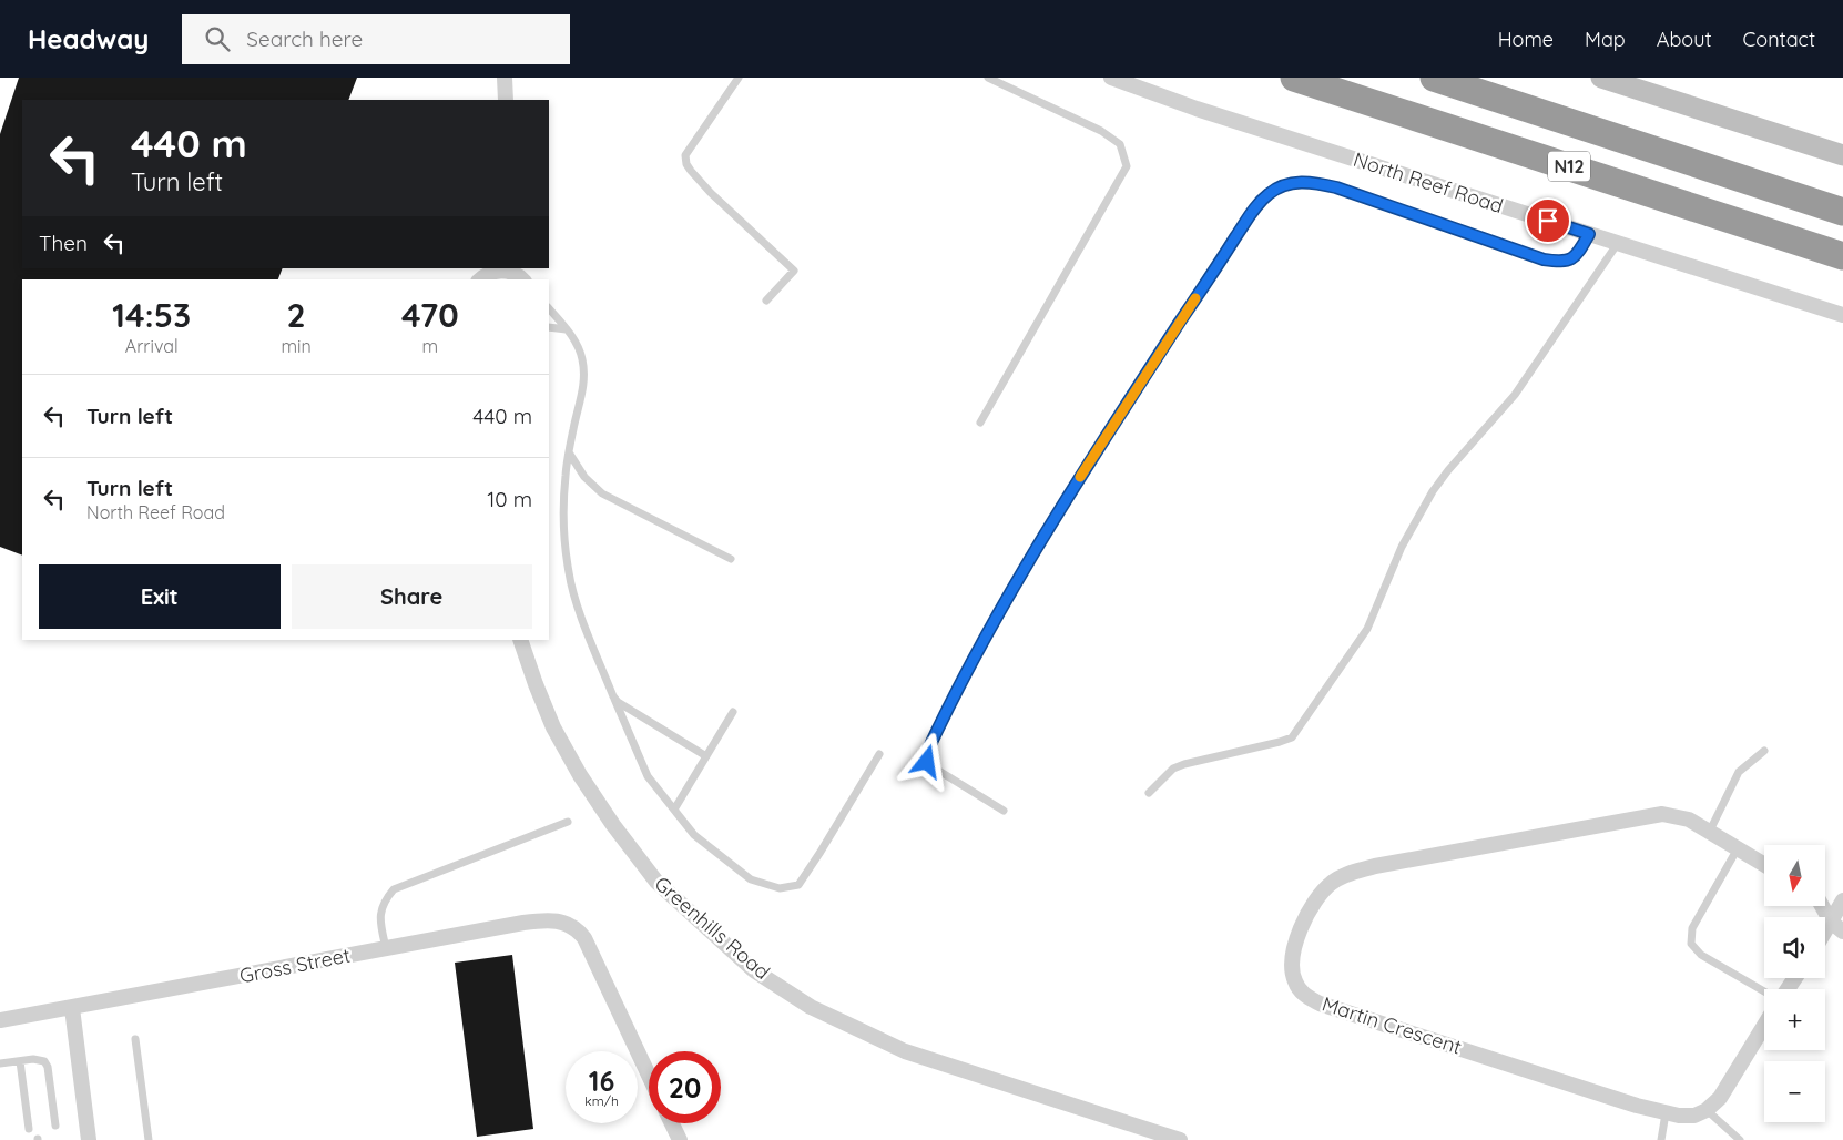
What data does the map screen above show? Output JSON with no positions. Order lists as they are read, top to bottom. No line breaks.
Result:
{"streets":{"highway":["N12"],"street":["North Reef Road","Greenhills Road","Gross Street","Martin Crescent"]},"north":"bottom","page":{"header":"Headway","search":"Search here","nav":["Home","Map","About","Contact"],"turn":["440 m","Turn left"],"then":"Then","eta":["14:53","Arrival","2","min","470","m"],"list":[{"name":"Turn left","value":"440 m"},{"name":"Turn left","note":"North Reef Road","value":"10 m"}],"buttons":["Exit","Share"],"map_buttons":["+","−"],"speed":"16 km/h","limit":"20"}}
